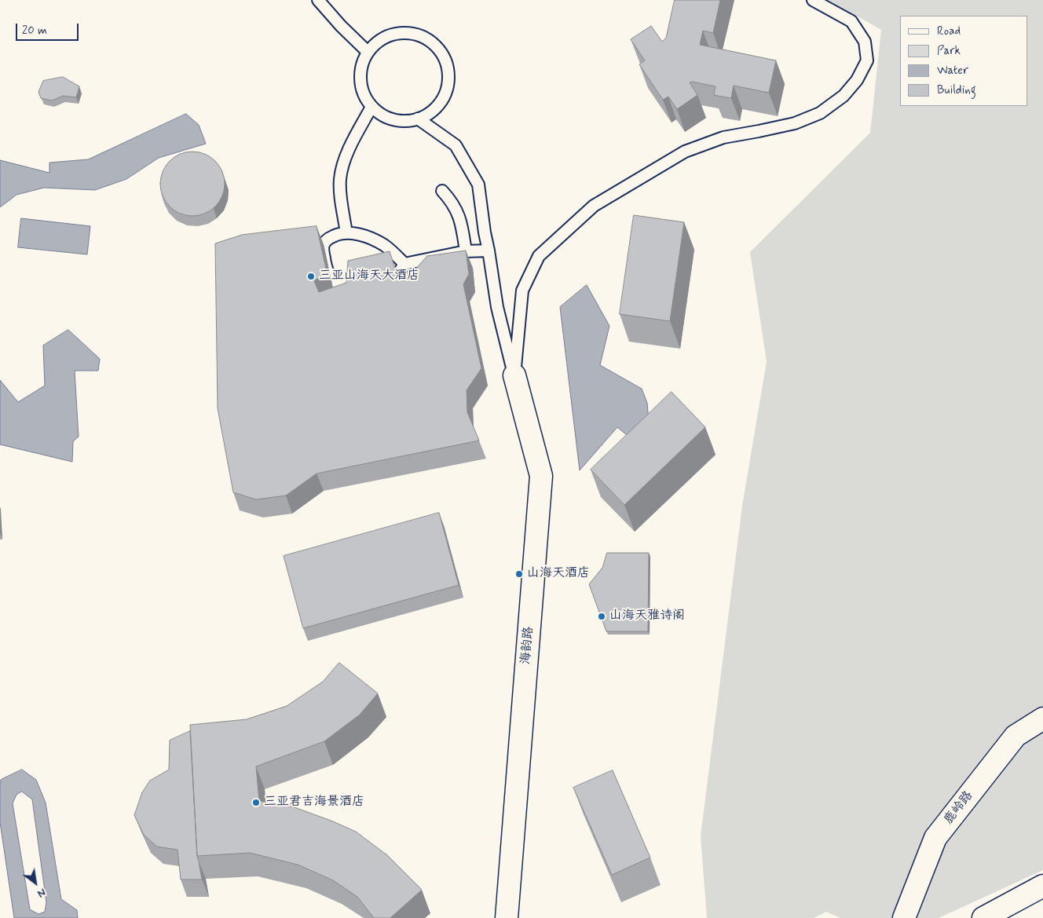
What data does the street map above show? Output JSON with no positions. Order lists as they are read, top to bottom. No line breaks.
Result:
{"streets":{"street":["海韵路","鹿岭路"]},"places":["三亚山海天大酒店","山海天酒店","山海天雅诗阁","三亚君吉海景酒店"],"legend":["Road","Park","Water","Building"],"scale_bar":"20 m","north":"bottom right"}
